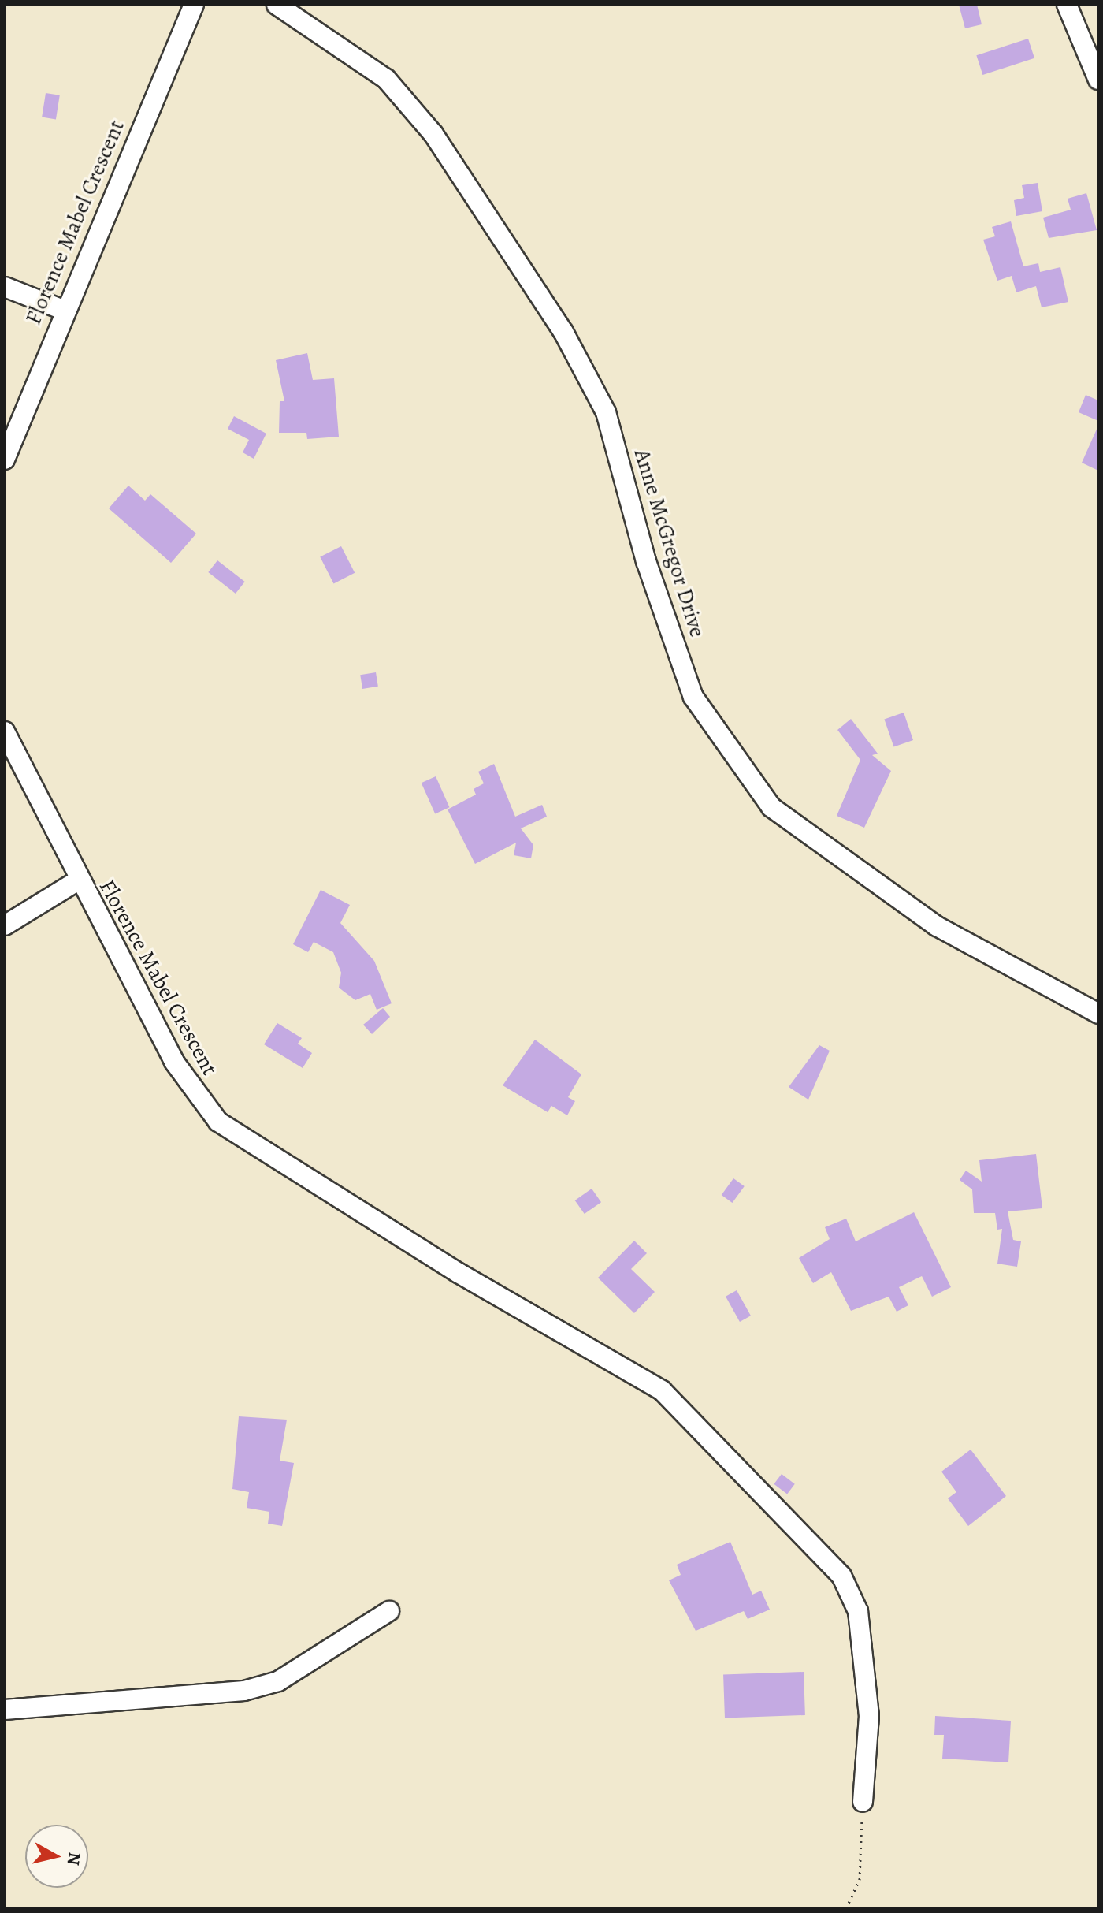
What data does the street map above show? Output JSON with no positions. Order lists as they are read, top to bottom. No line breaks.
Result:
{"streets":{"street":["Florence Mabel Crescent","Anne McGregor Drive"]},"north":"right"}
